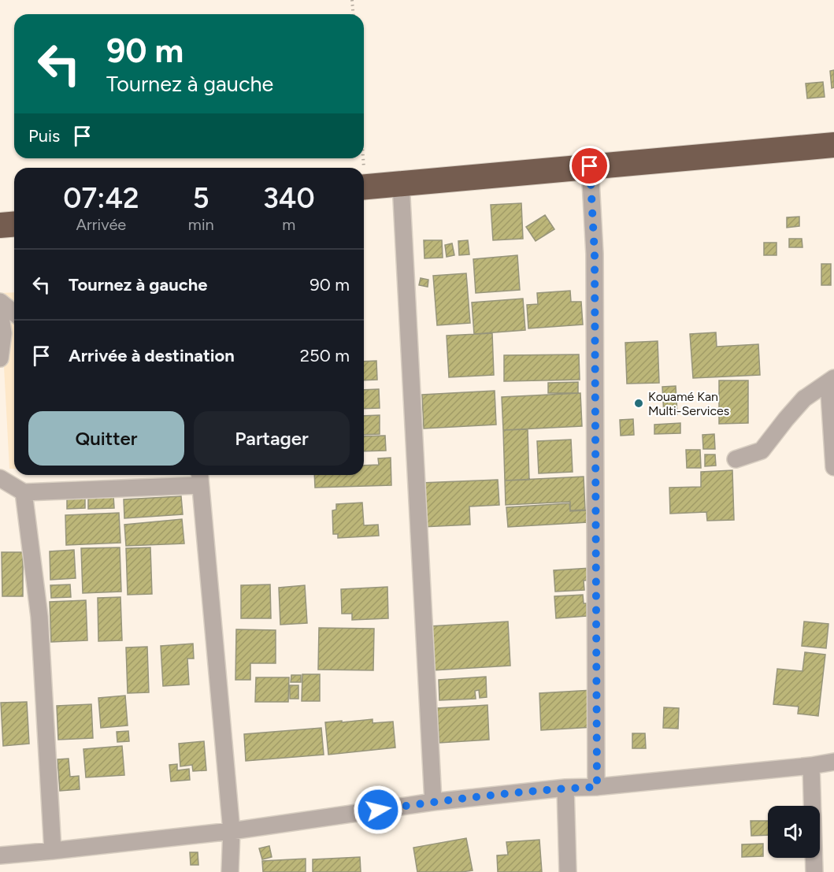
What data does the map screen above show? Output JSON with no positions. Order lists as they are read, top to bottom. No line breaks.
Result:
{"places":["Kouamé Kan Multi-Services"],"page":{"turn":["90 m","Tournez à gauche"],"then":"Puis","eta":["07:42","Arrivée","5","min","340","m"],"list":[{"name":"Tournez à gauche","value":"90 m"},{"name":"Arrivée à destination","value":"250 m"}],"buttons":["Quitter","Partager"]}}
